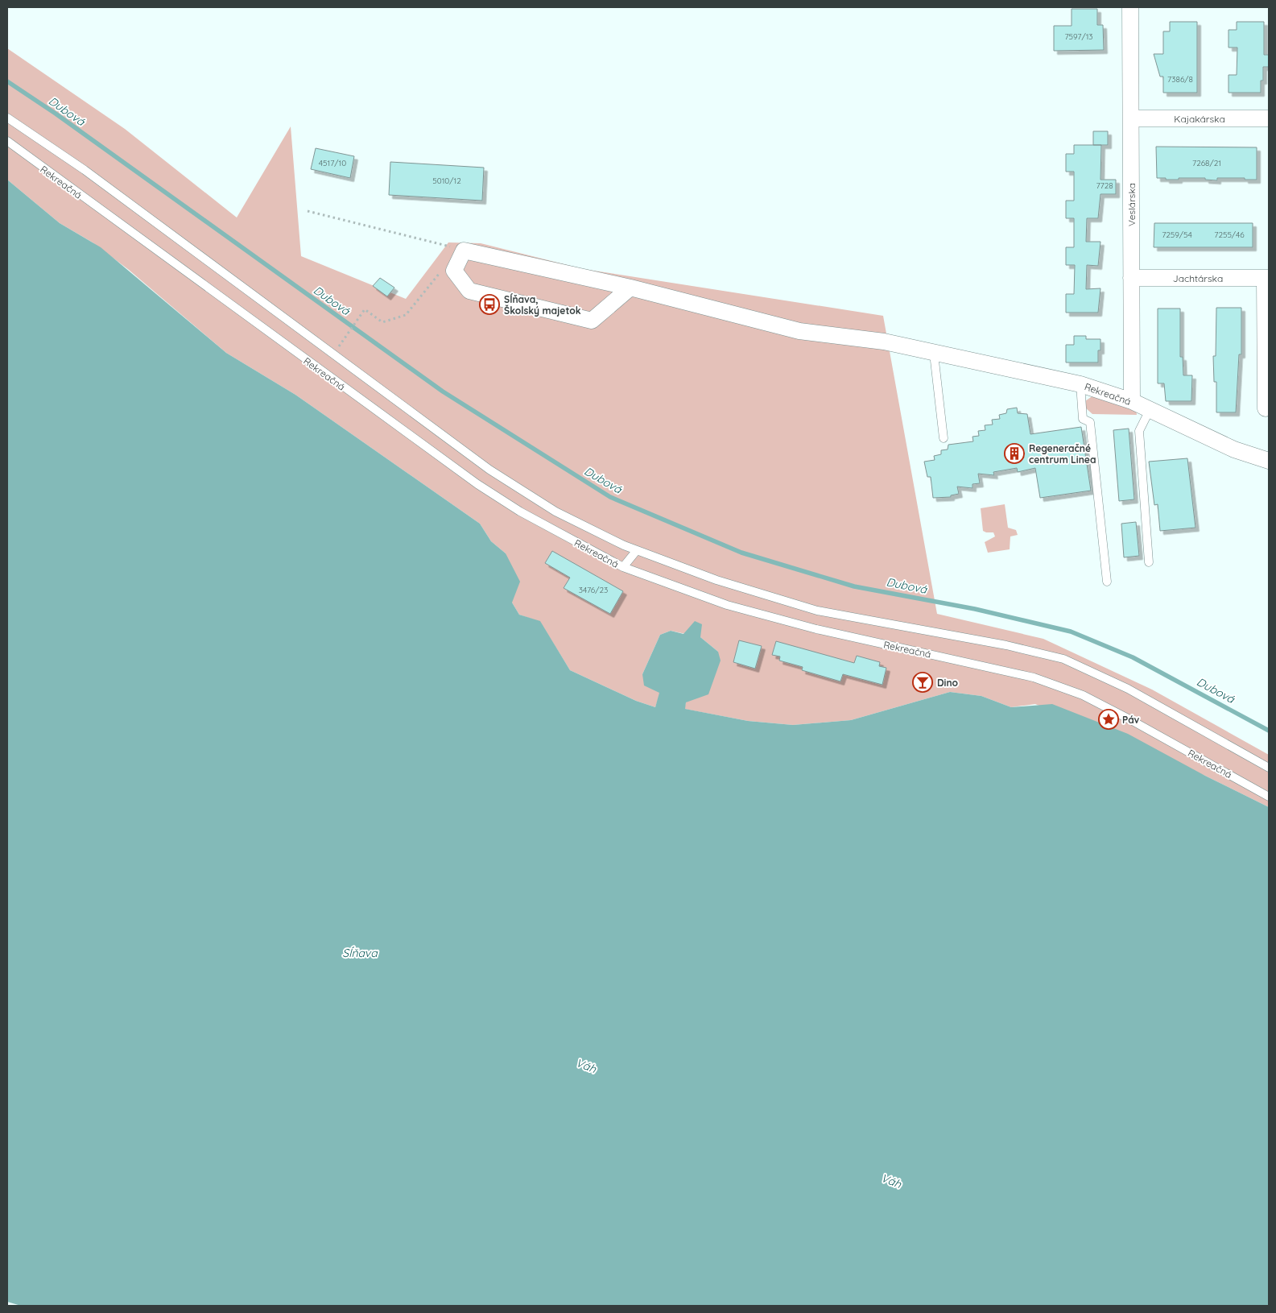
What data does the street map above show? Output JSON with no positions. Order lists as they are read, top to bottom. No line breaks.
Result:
{"streets":{"street":["Kajakárska","Rekreačná","Veslárska","Jachtárska"]},"crossings":[["Kajakárska","Veslárska"],["Rekreačná","Veslárska"],["Veslárska","Jachtárska"]],"water":["Dubová","Sĺňava","Váh"],"places":{"bus stop":["Sĺňava, Školský majetok"],"building":["Regeneračné centrum Linea"],"bar":["Dino"],"place":["Páv"]},"house_numbers":["7597/13","7386/8","4517/10","7268/21","5010/12","7728","7259/54","7255/46","3476/23"]}
